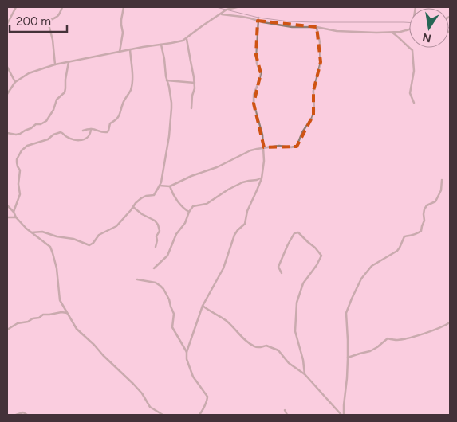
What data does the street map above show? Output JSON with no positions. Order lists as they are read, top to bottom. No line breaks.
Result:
{"scale_bar":"200 m","north":"bottom"}
